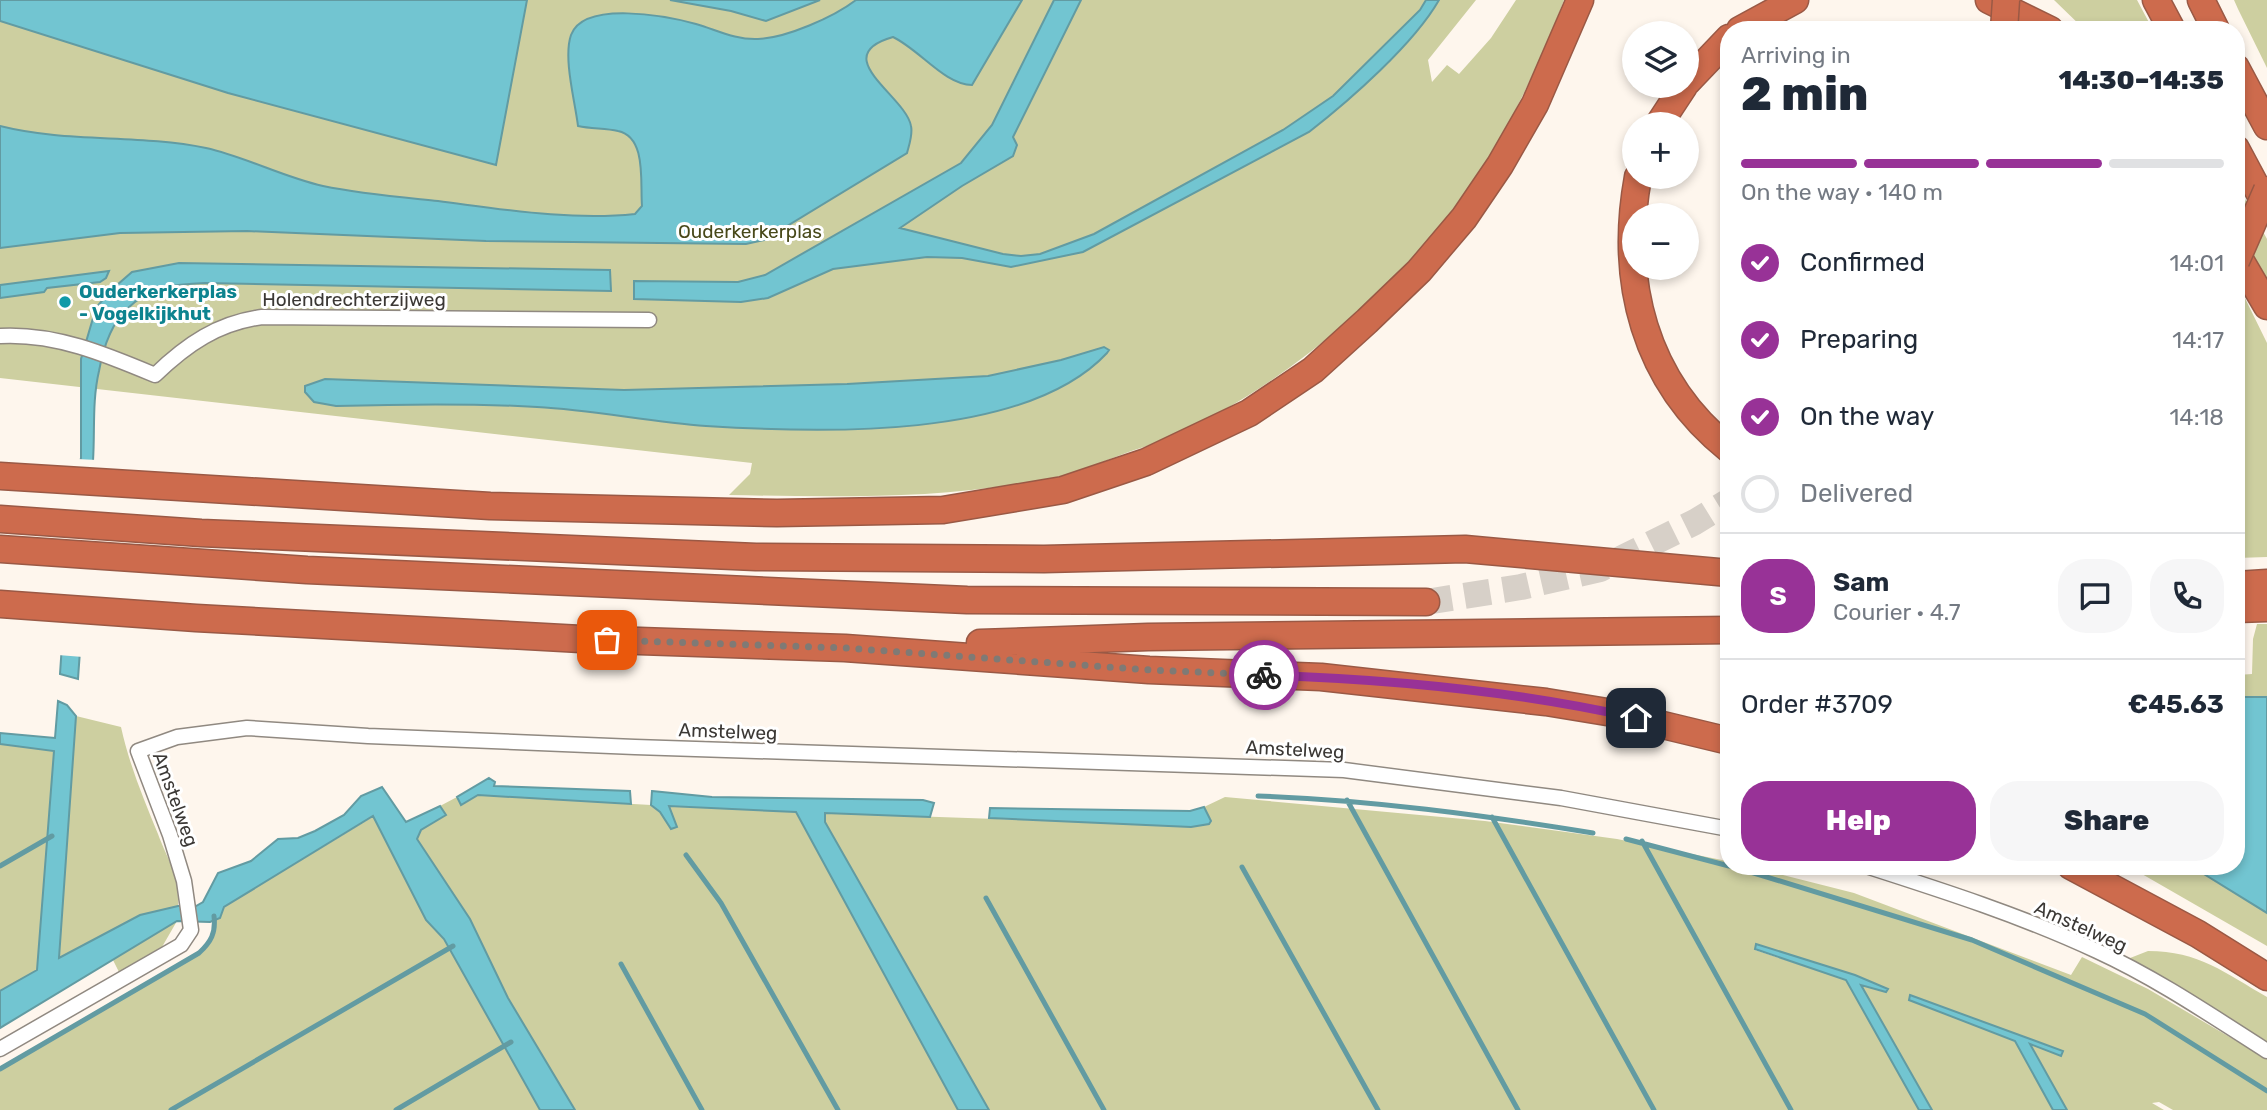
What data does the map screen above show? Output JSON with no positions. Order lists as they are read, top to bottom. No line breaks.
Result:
{"streets":{"street":["Holendrechterzijweg","Amstelweg"]},"parks":["Ouderkerkerplas"],"places":["Ouderkerkerplas - Vogelkijkhut"],"page":{"map_buttons":["+","−"],"heading":["2 min","Arriving in","14:30–14:35"],"panel":["Sam","Courier · 4.7","Order #3709","€45.63"],"bar":"On the way · 140 m","list":[["Confirmed","14:01"],["Preparing","14:17"],["On the way","14:18"],"Delivered"],"round":"S","buttons":["Help","Share"]}}
